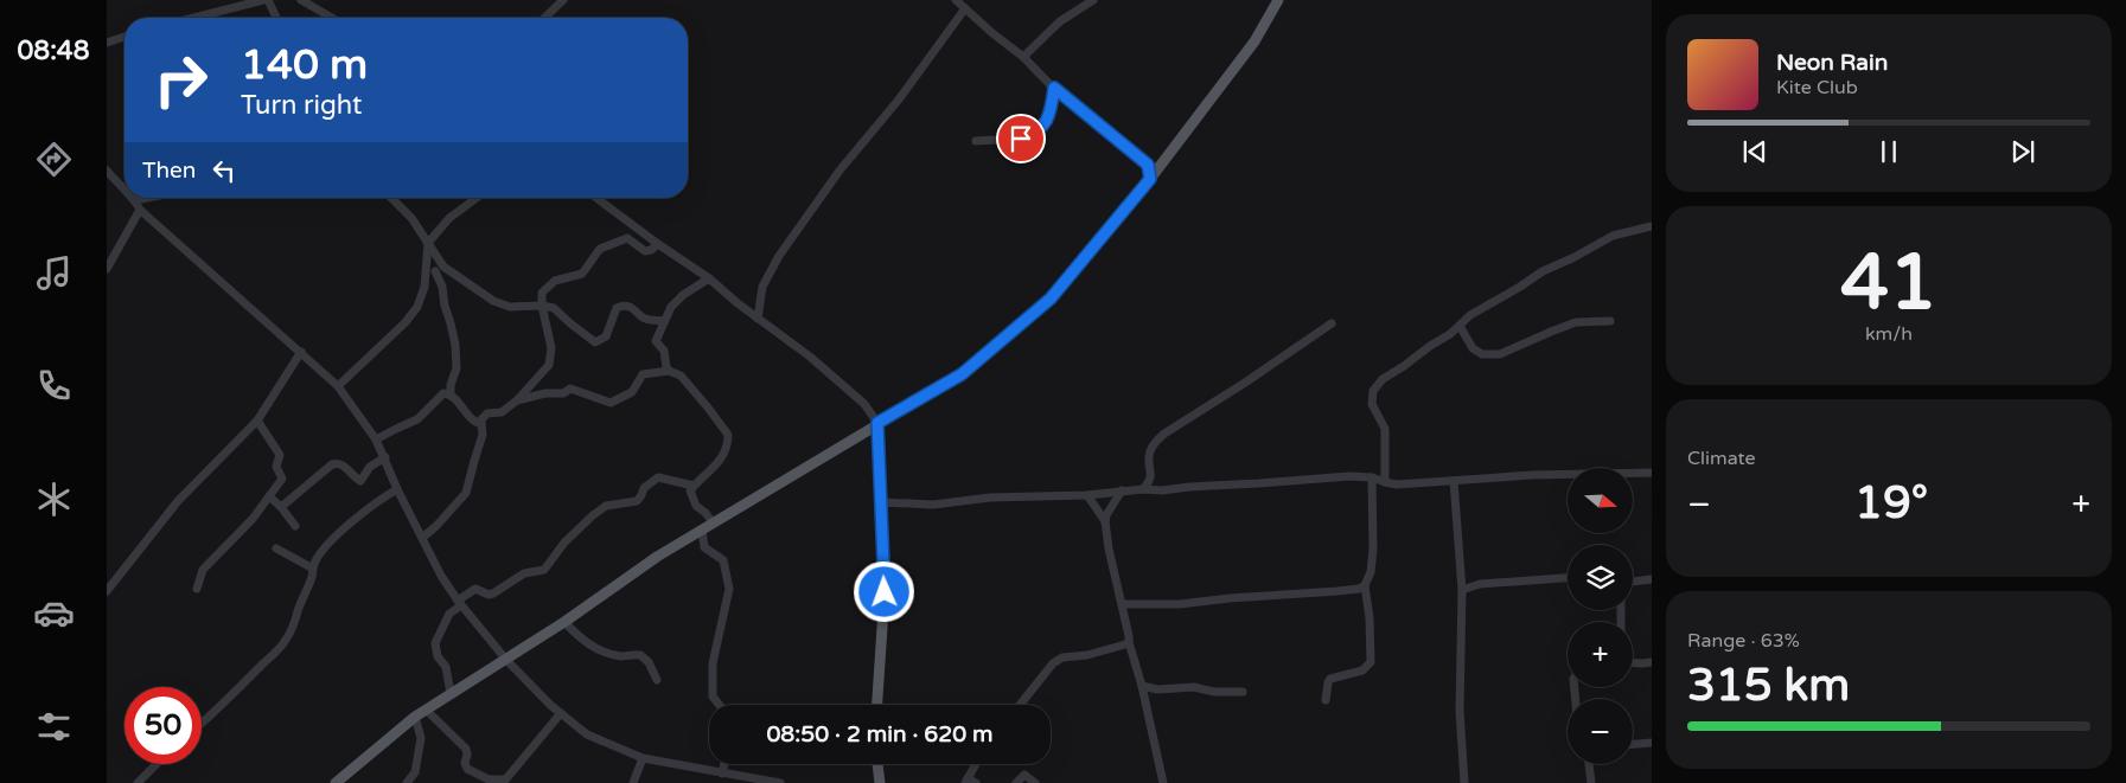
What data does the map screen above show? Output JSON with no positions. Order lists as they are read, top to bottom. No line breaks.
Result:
{"north":"right","page":{"tabs":"08:48","turn":["140 m","Turn right"],"song":["Neon Rain","Kite Club"],"then":"Then","tile":[["41","km/h"],"Climate",["Range · 63%","315 km"]],"map_buttons":["+","−"],"heat":["−","19°","+"],"limit":"50","trip":"08:50 · 2 min · 620 m"}}
